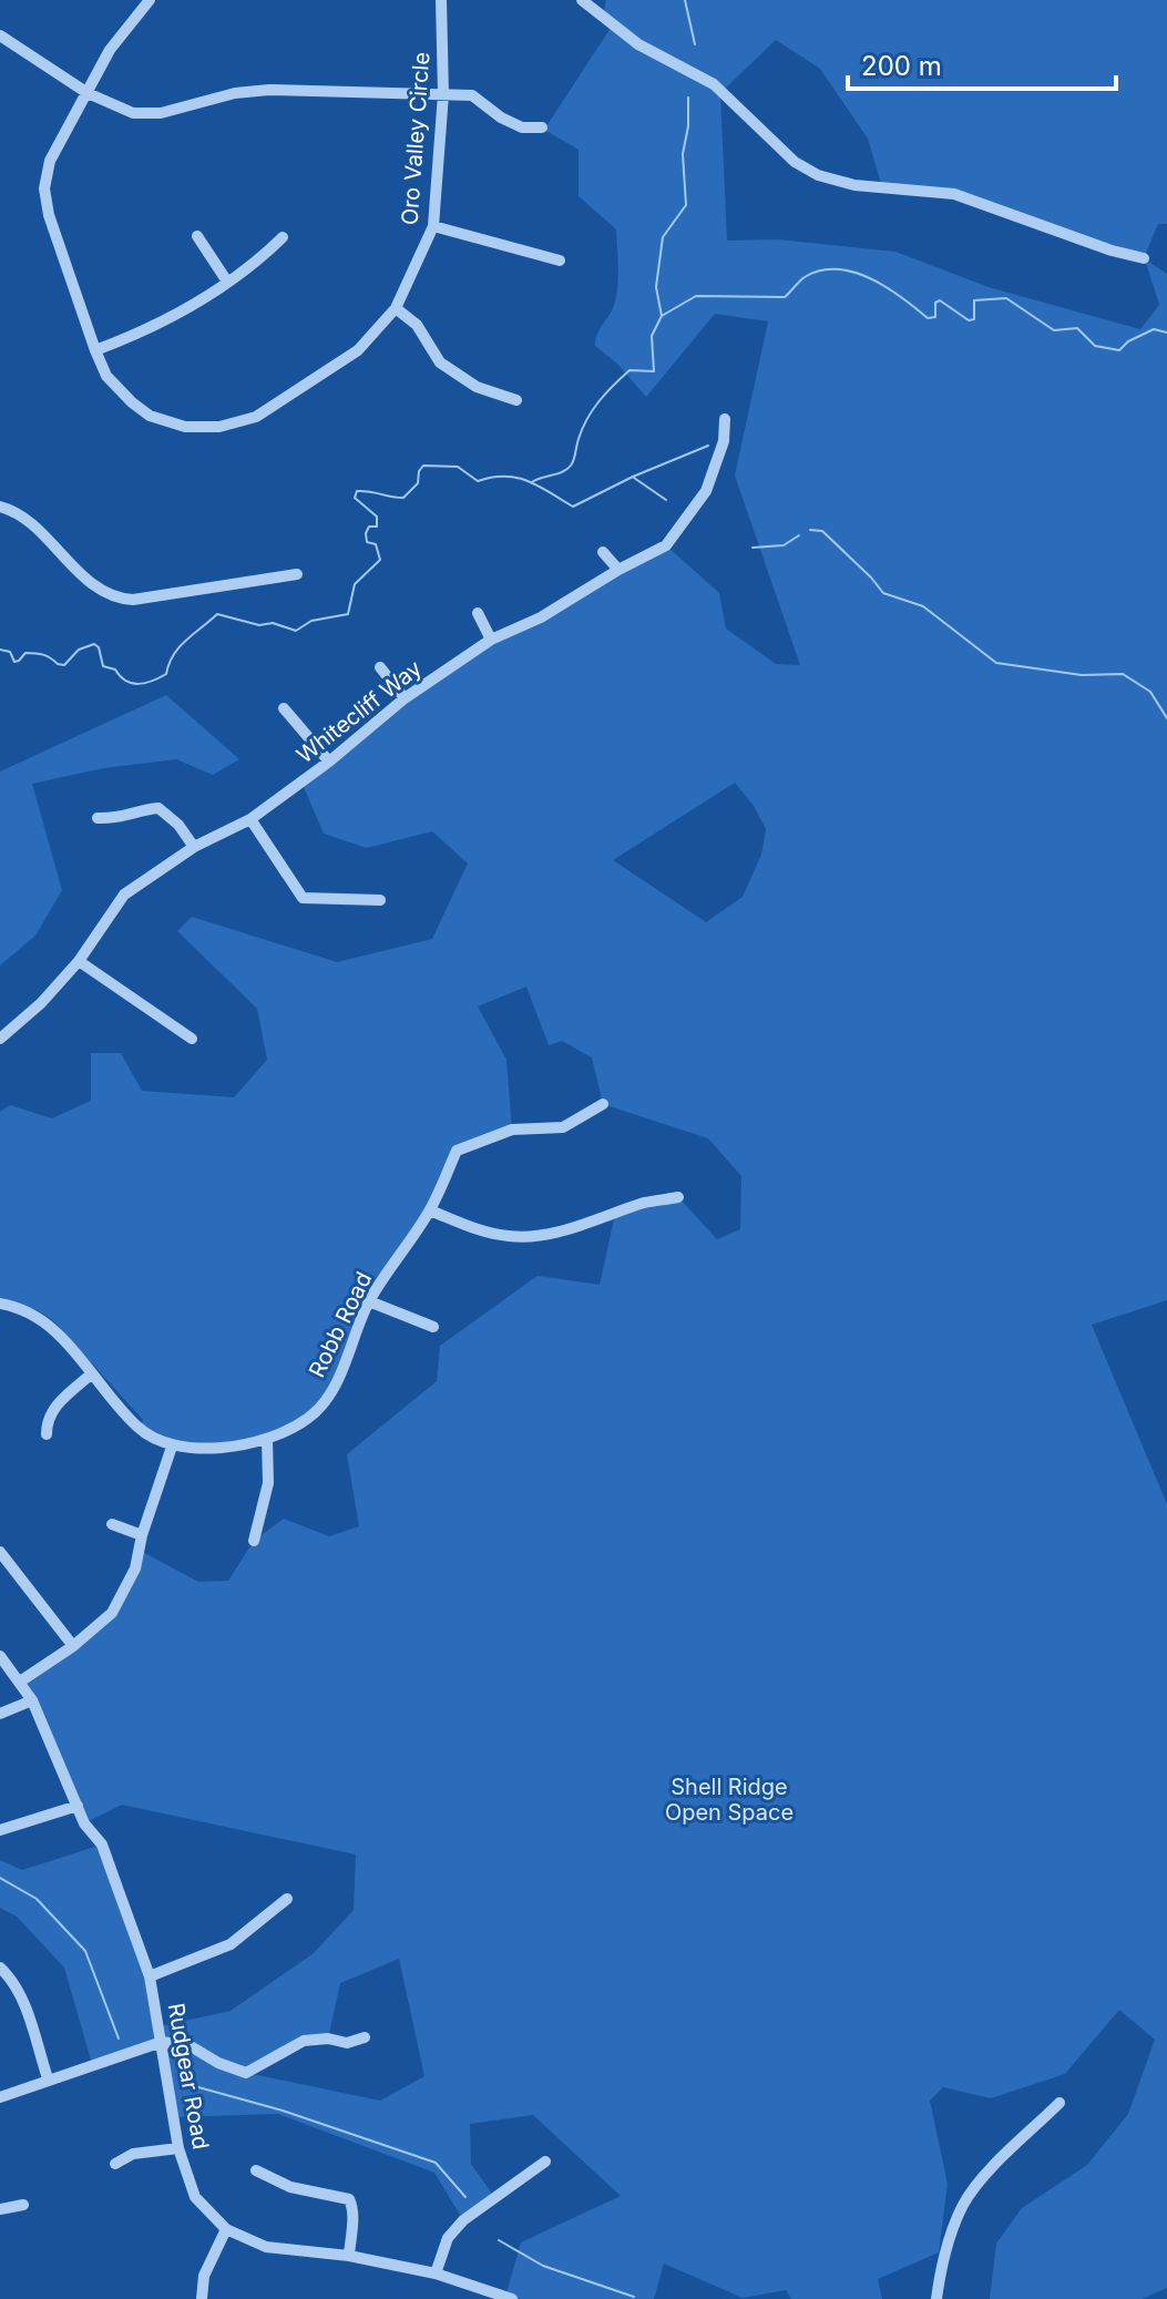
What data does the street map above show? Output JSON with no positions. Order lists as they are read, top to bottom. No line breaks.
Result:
{"streets":{"street":["Oro Valley Circle","Whitecliff Way","Robb Road","Rudgear Road"]},"parks":["Shell Ridge Open Space"],"scale_bar":"200 m"}
